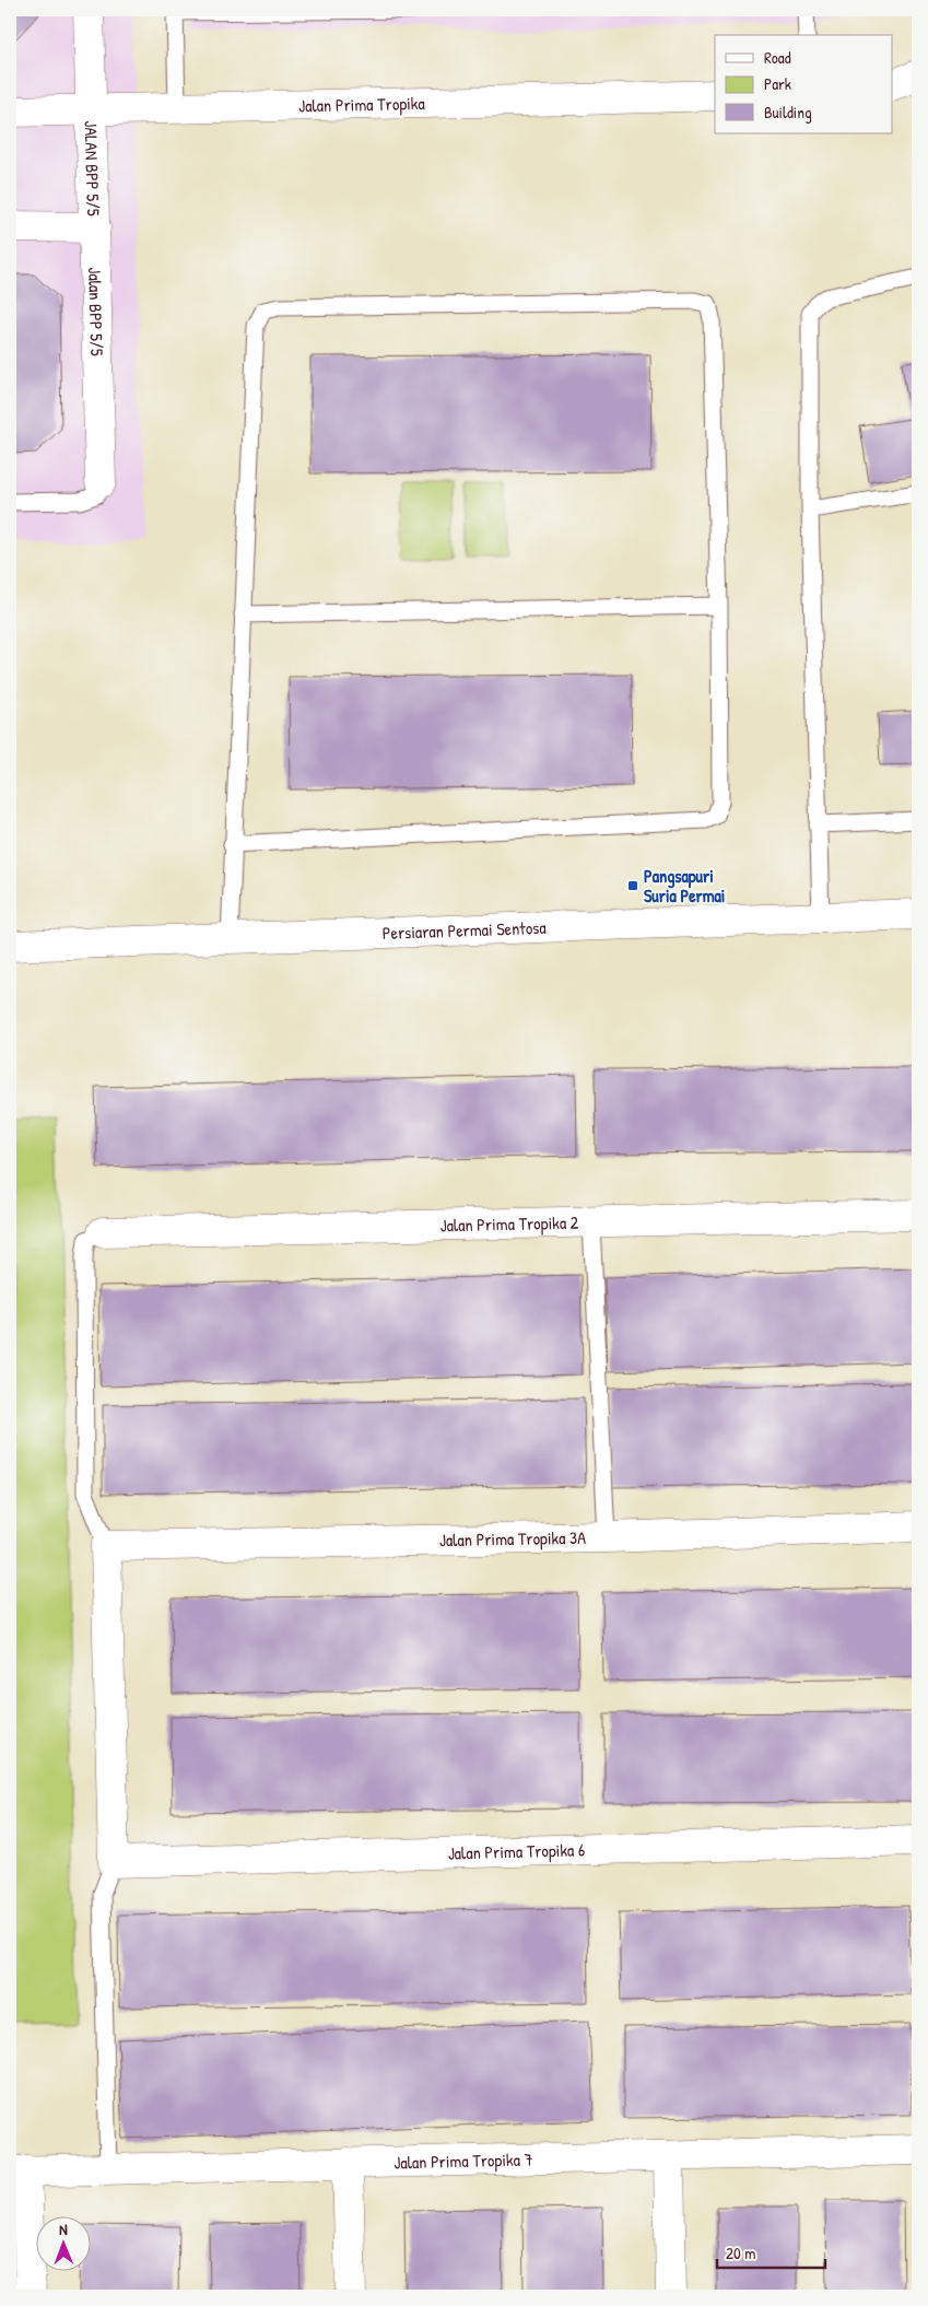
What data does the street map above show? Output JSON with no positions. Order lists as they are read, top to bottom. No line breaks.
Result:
{"streets":{"street":["Jalan Prima Tropika","JALAN BPP 5/5","Jalan BPP 5/5","Persiaran Permai Sentosa","Jalan Prima Tropika 2","Jalan Prima Tropika 3A","Jalan Prima Tropika 6","Jalan Prima Tropika 7"]},"crossings":[["Jalan Prima Tropika","JALAN BPP 5/5"],["JALAN BPP 5/5","Jalan BPP 5/5"]],"places":{"transit":["Pangsapuri Suria Permai"]},"legend":["Road","Park","Building"],"scale_bar":"20 m","north":"top"}
